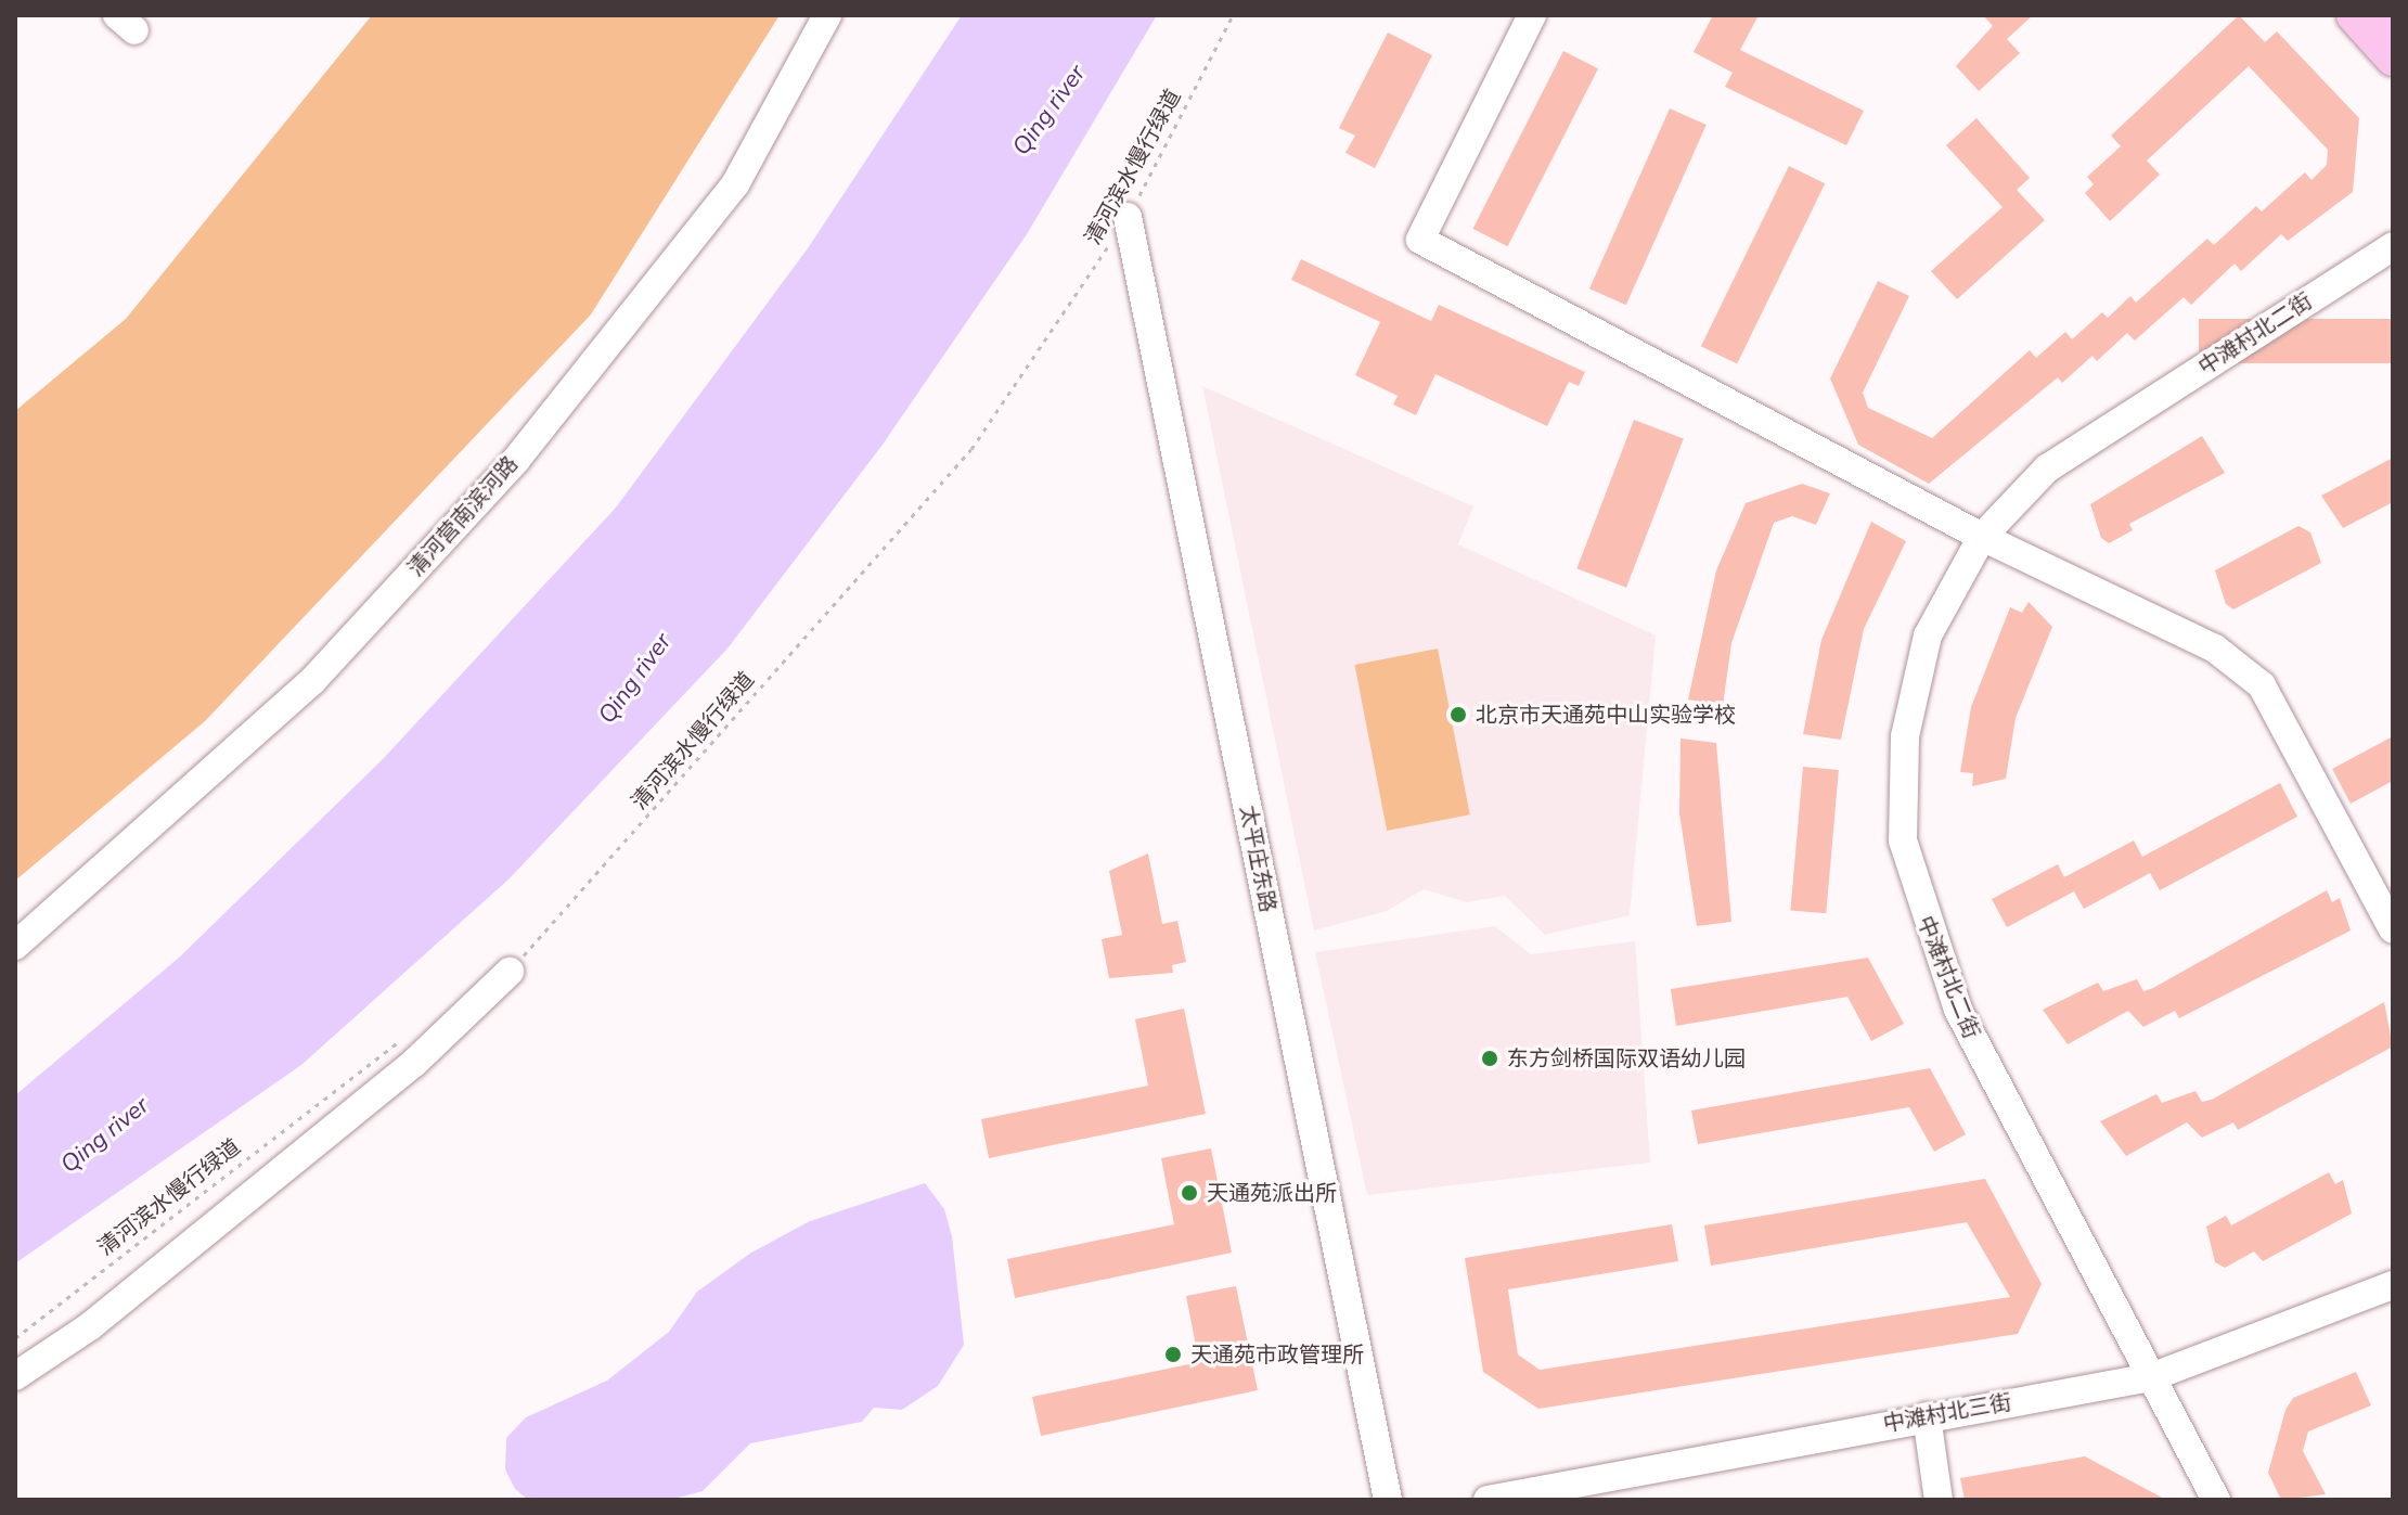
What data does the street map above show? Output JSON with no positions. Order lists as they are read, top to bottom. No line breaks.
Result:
{"streets":{"street":["中滩村北二街","清河营南滨河路","太平庄东路","中滩村北三街"],"path":["清河滨水慢行绿道"]},"crossings":[["清河滨水慢行绿道","太平庄东路"],["中滩村北二街","中滩村北三街"]],"water":["Qing river"],"places":["北京市天通苑中山实验学校","东方剑桥国际双语幼儿园","天通苑派出所","天通苑市政管理所"]}
